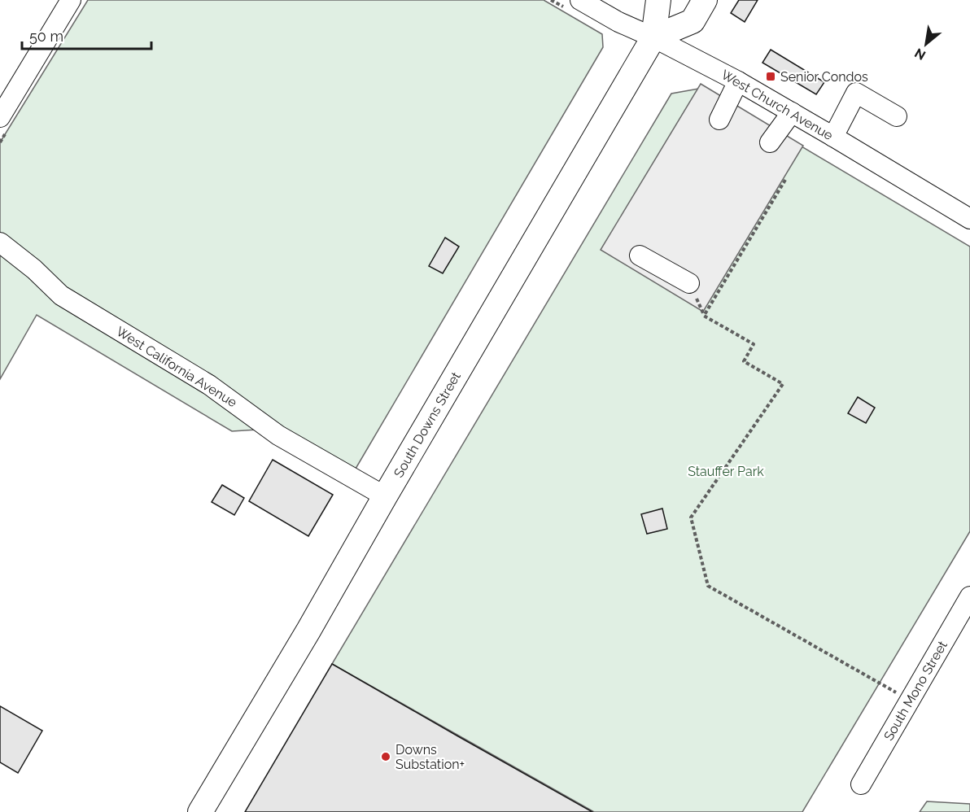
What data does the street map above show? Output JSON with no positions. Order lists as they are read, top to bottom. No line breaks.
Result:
{"streets":{"main road":["South Downs Street"],"street":["West Church Avenue","West California Avenue","South Mono Street"]},"crossings":[["West Church Avenue","South Downs Street"],["West California Avenue","South Downs Street"]],"parks":["Stauffer Park"],"places":{"transit":["Senior Condos"],"other":["Downs Substation+"]},"scale_bar":"50 m","north":"bottom left"}
